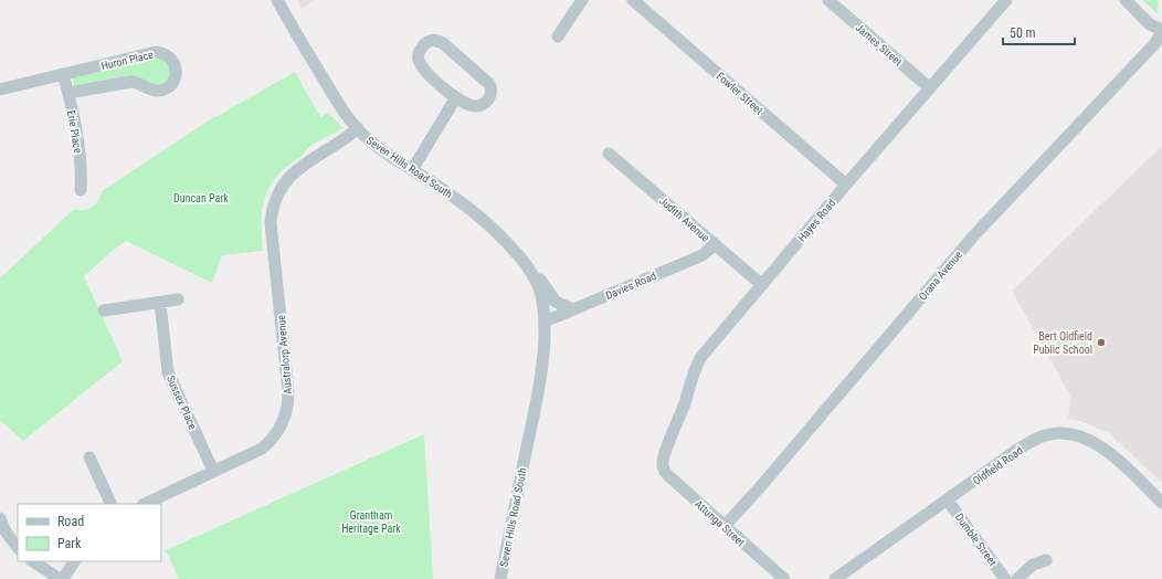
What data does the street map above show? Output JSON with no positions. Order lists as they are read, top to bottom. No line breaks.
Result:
{"streets":{"street":["James Street","Huron Place","Fowler Street","Erie Place","Seven Hills Road South","Judith Avenue","Hayes Road","Orana Avenue","Davies Road","Australorp Avenue","Sussex Place","Oldfield Road","Attunga Street","Dumble Street"]},"crossings":[["James Street","Hayes Road"],["Huron Place","Erie Place"],["Fowler Street","Hayes Road"],["Seven Hills Road South","Davies Road"],["Seven Hills Road South","Australorp Avenue"],["Judith Avenue","Hayes Road"],["Judith Avenue","Davies Road"],["Hayes Road","Attunga Street"],["Orana Avenue","Attunga Street"],["Australorp Avenue","Sussex Place"],["Oldfield Road","Dumble Street"]],"parks":["Duncan Park","Grantham Heritage Park"],"places":["Bert Oldfield Public School"],"legend":["Road","Park"],"scale_bar":"50 m"}
